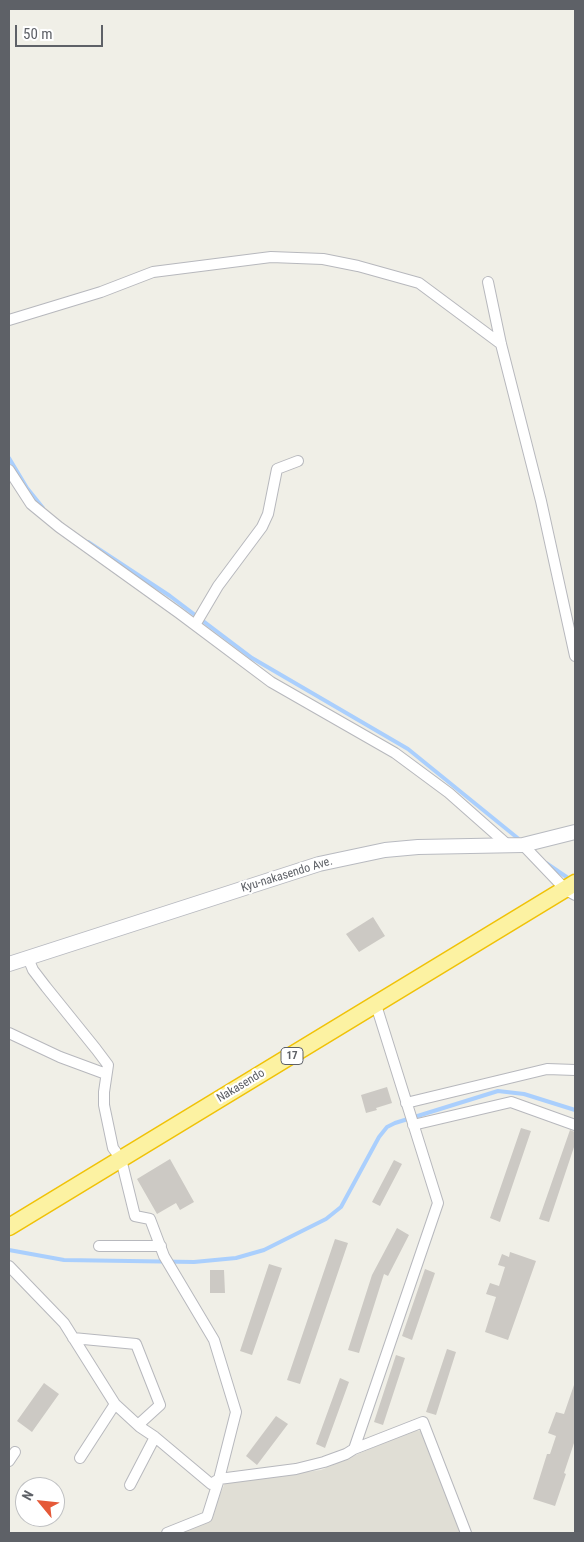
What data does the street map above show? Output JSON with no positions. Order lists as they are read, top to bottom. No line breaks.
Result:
{"streets":{"highway":["17","Nakasendo"],"main road":["Kyu-nakasendo Ave."]},"scale_bar":"50 m","north":"top left"}
